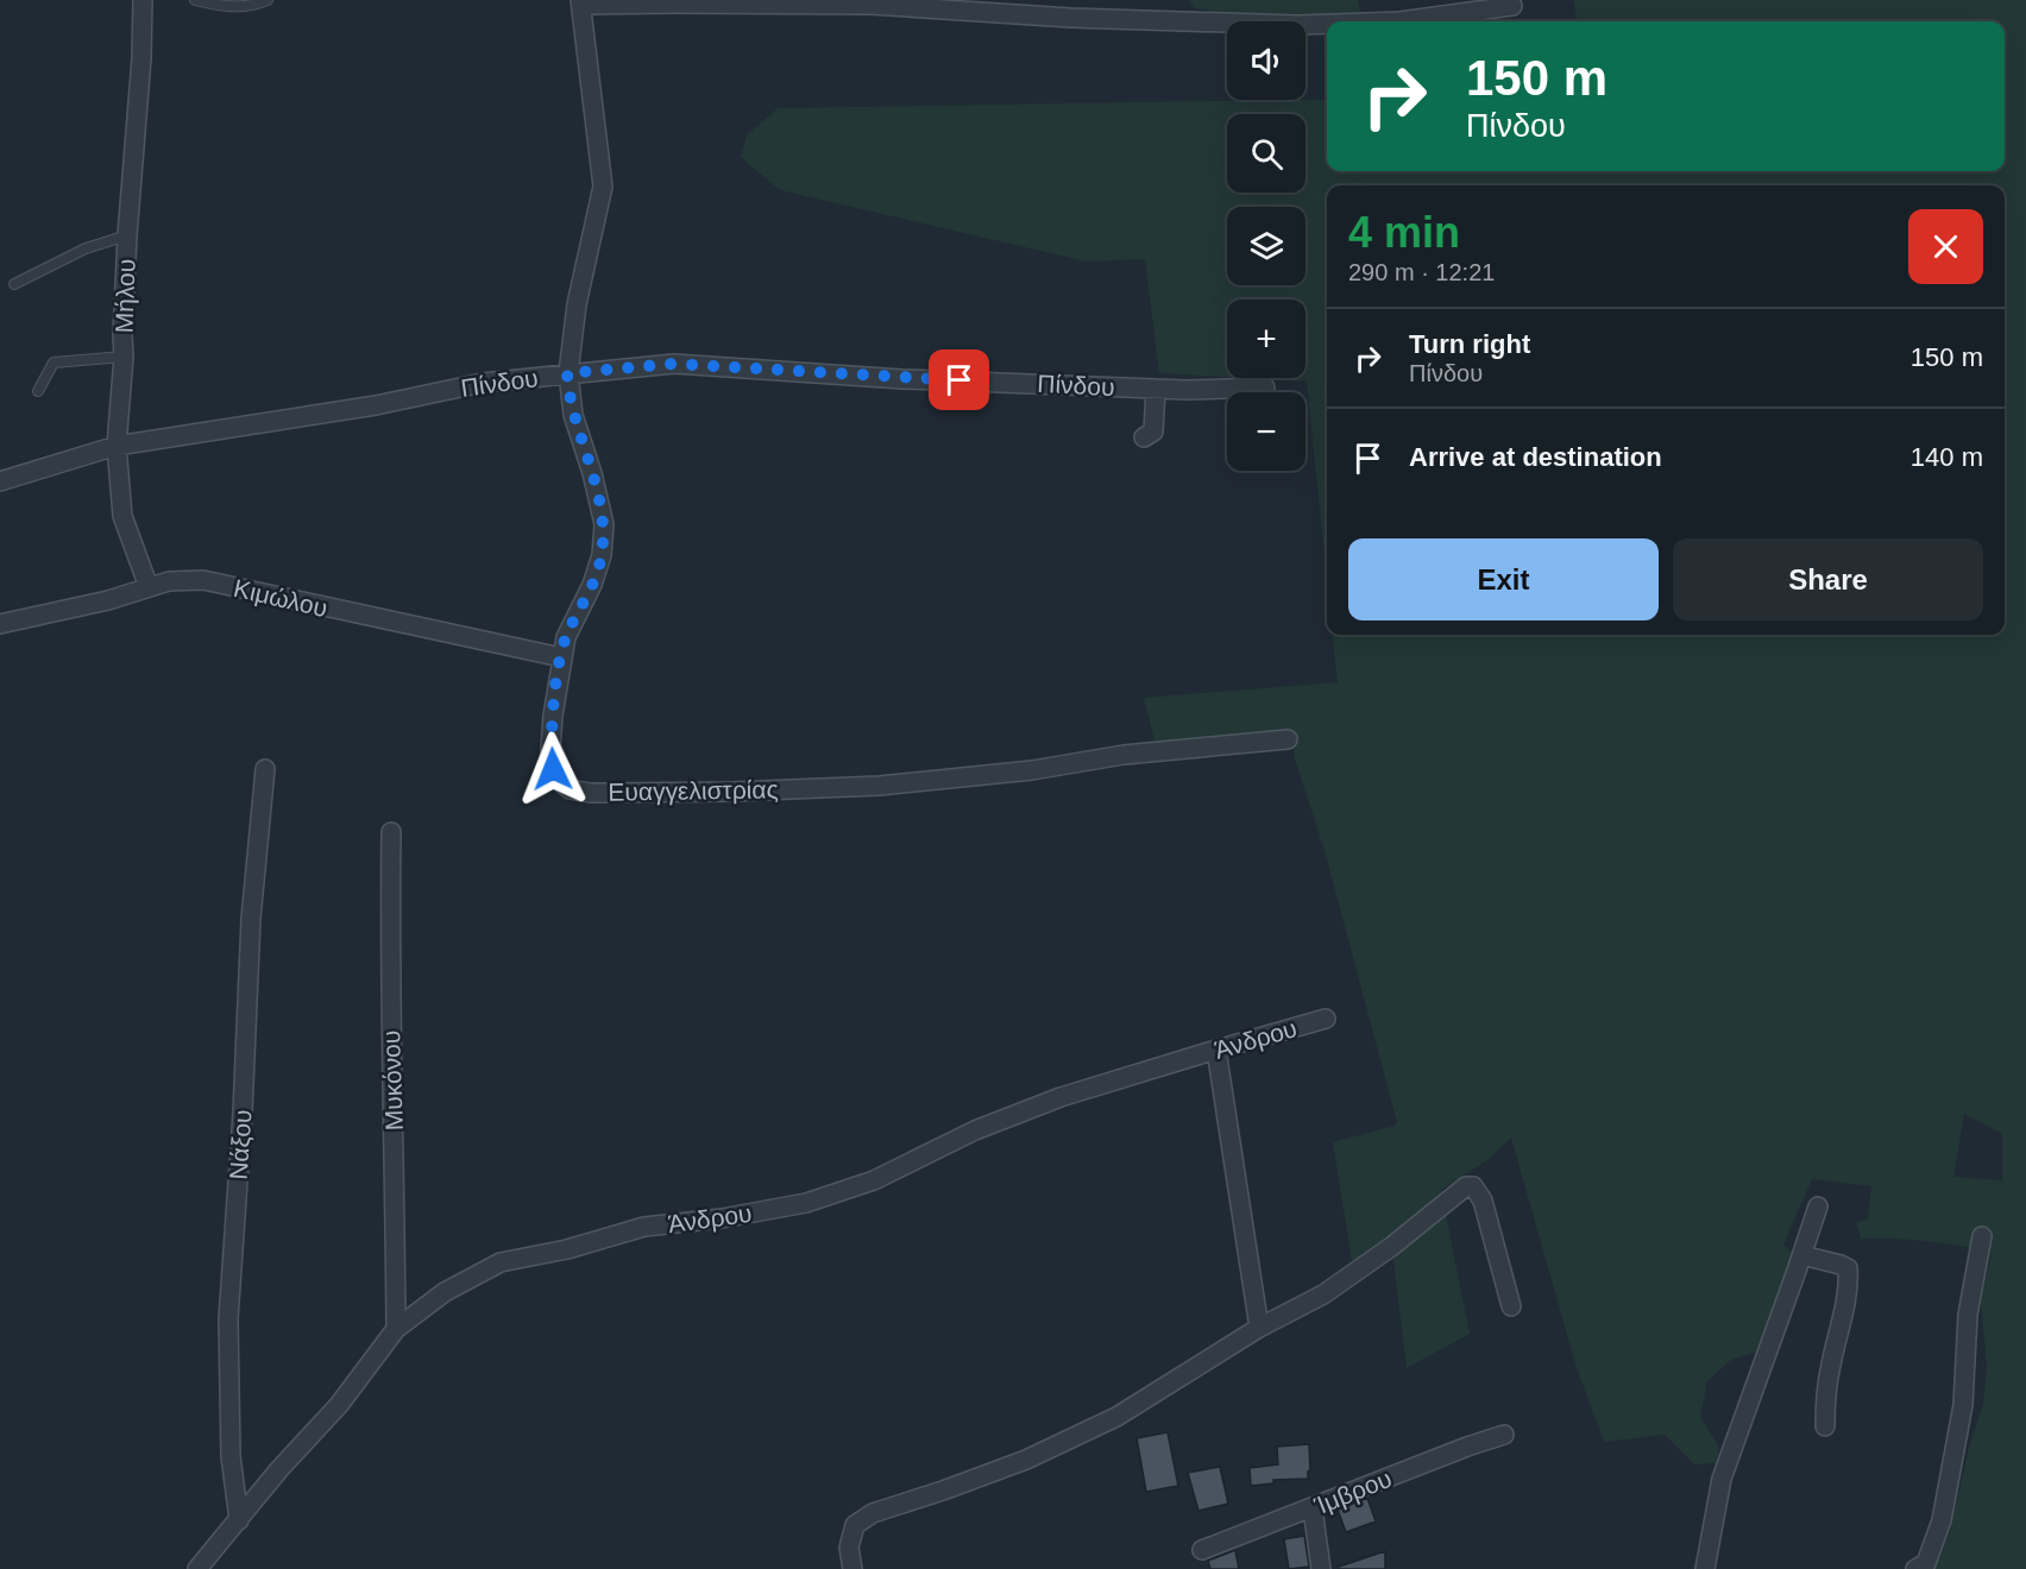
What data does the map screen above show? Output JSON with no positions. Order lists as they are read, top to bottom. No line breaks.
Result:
{"streets":{"street":["Μήλου","Πίνδου","Κιμώλου","Ευαγγελιστρίας","Άνδρου","Μυκόνου","Νάξου","Ίμβρου"]},"crossings":[["Μήλου","Πίνδου"],["Μήλου","Κιμώλου"],["Πίνδου","Ευαγγελιστρίας"],["Κιμώλου","Ευαγγελιστρίας"],["Άνδρου","Μυκόνου"],["Άνδρου","Νάξου"]],"page":{"map_buttons":["+","−"],"turn":["150 m","Πίνδου"],"heading":["4 min","290 m · 12:21"],"list":[{"name":"Turn right","note":"Πίνδου","value":"150 m"},{"name":"Arrive at destination","value":"140 m"}],"buttons":["Exit","Share"]}}
